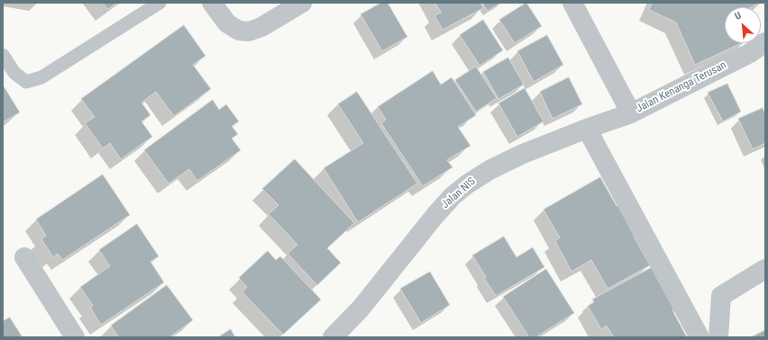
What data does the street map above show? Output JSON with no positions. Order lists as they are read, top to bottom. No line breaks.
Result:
{"streets":{"street":["Jalan Kenanga Terusan","Jalan NIS"]},"crossings":[["Jalan Kenanga Terusan","Jalan NIS"]],"north":"top left"}
